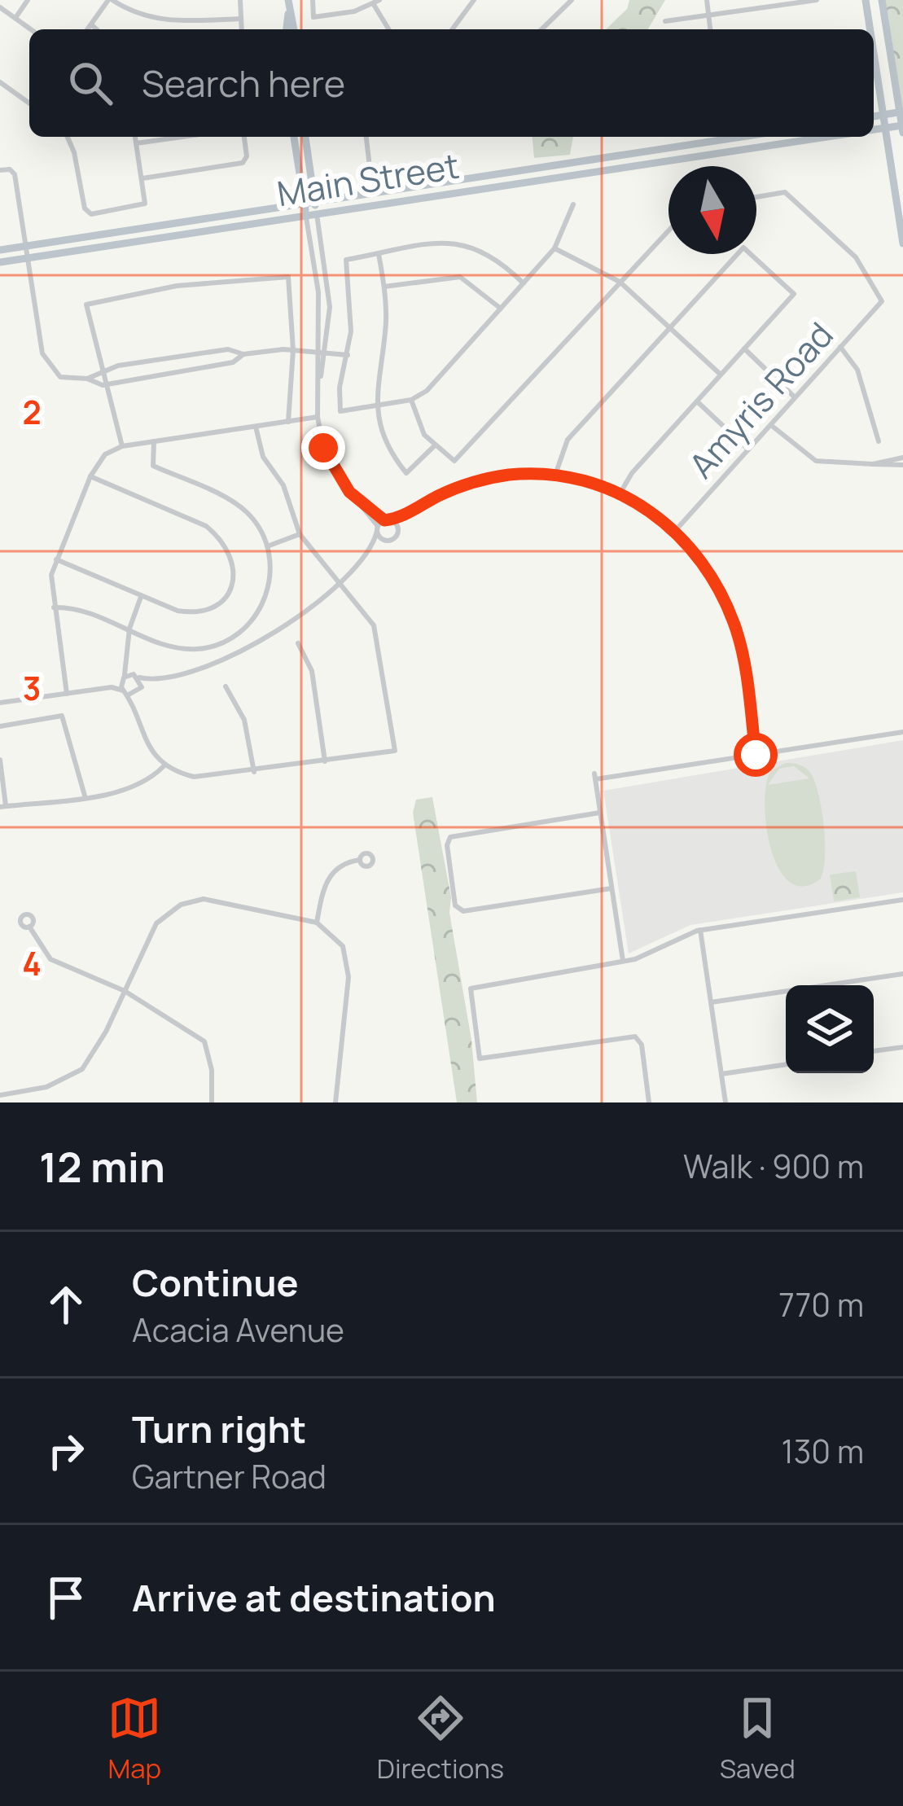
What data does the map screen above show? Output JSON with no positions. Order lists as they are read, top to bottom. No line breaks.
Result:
{"streets":{"main road":["Main Street"],"street":["Amyris Road"]},"north":"bottom","page":{"search":"Search here","heading":["12 min","Walk · 900 m"],"list":[["Continue","Acacia Avenue","770 m"],["Turn right","Gartner Road","130 m"],"Arrive at destination"],"nav":["Map","Directions","Saved"]},"grid":{"rows":["2","3","4"]}}
